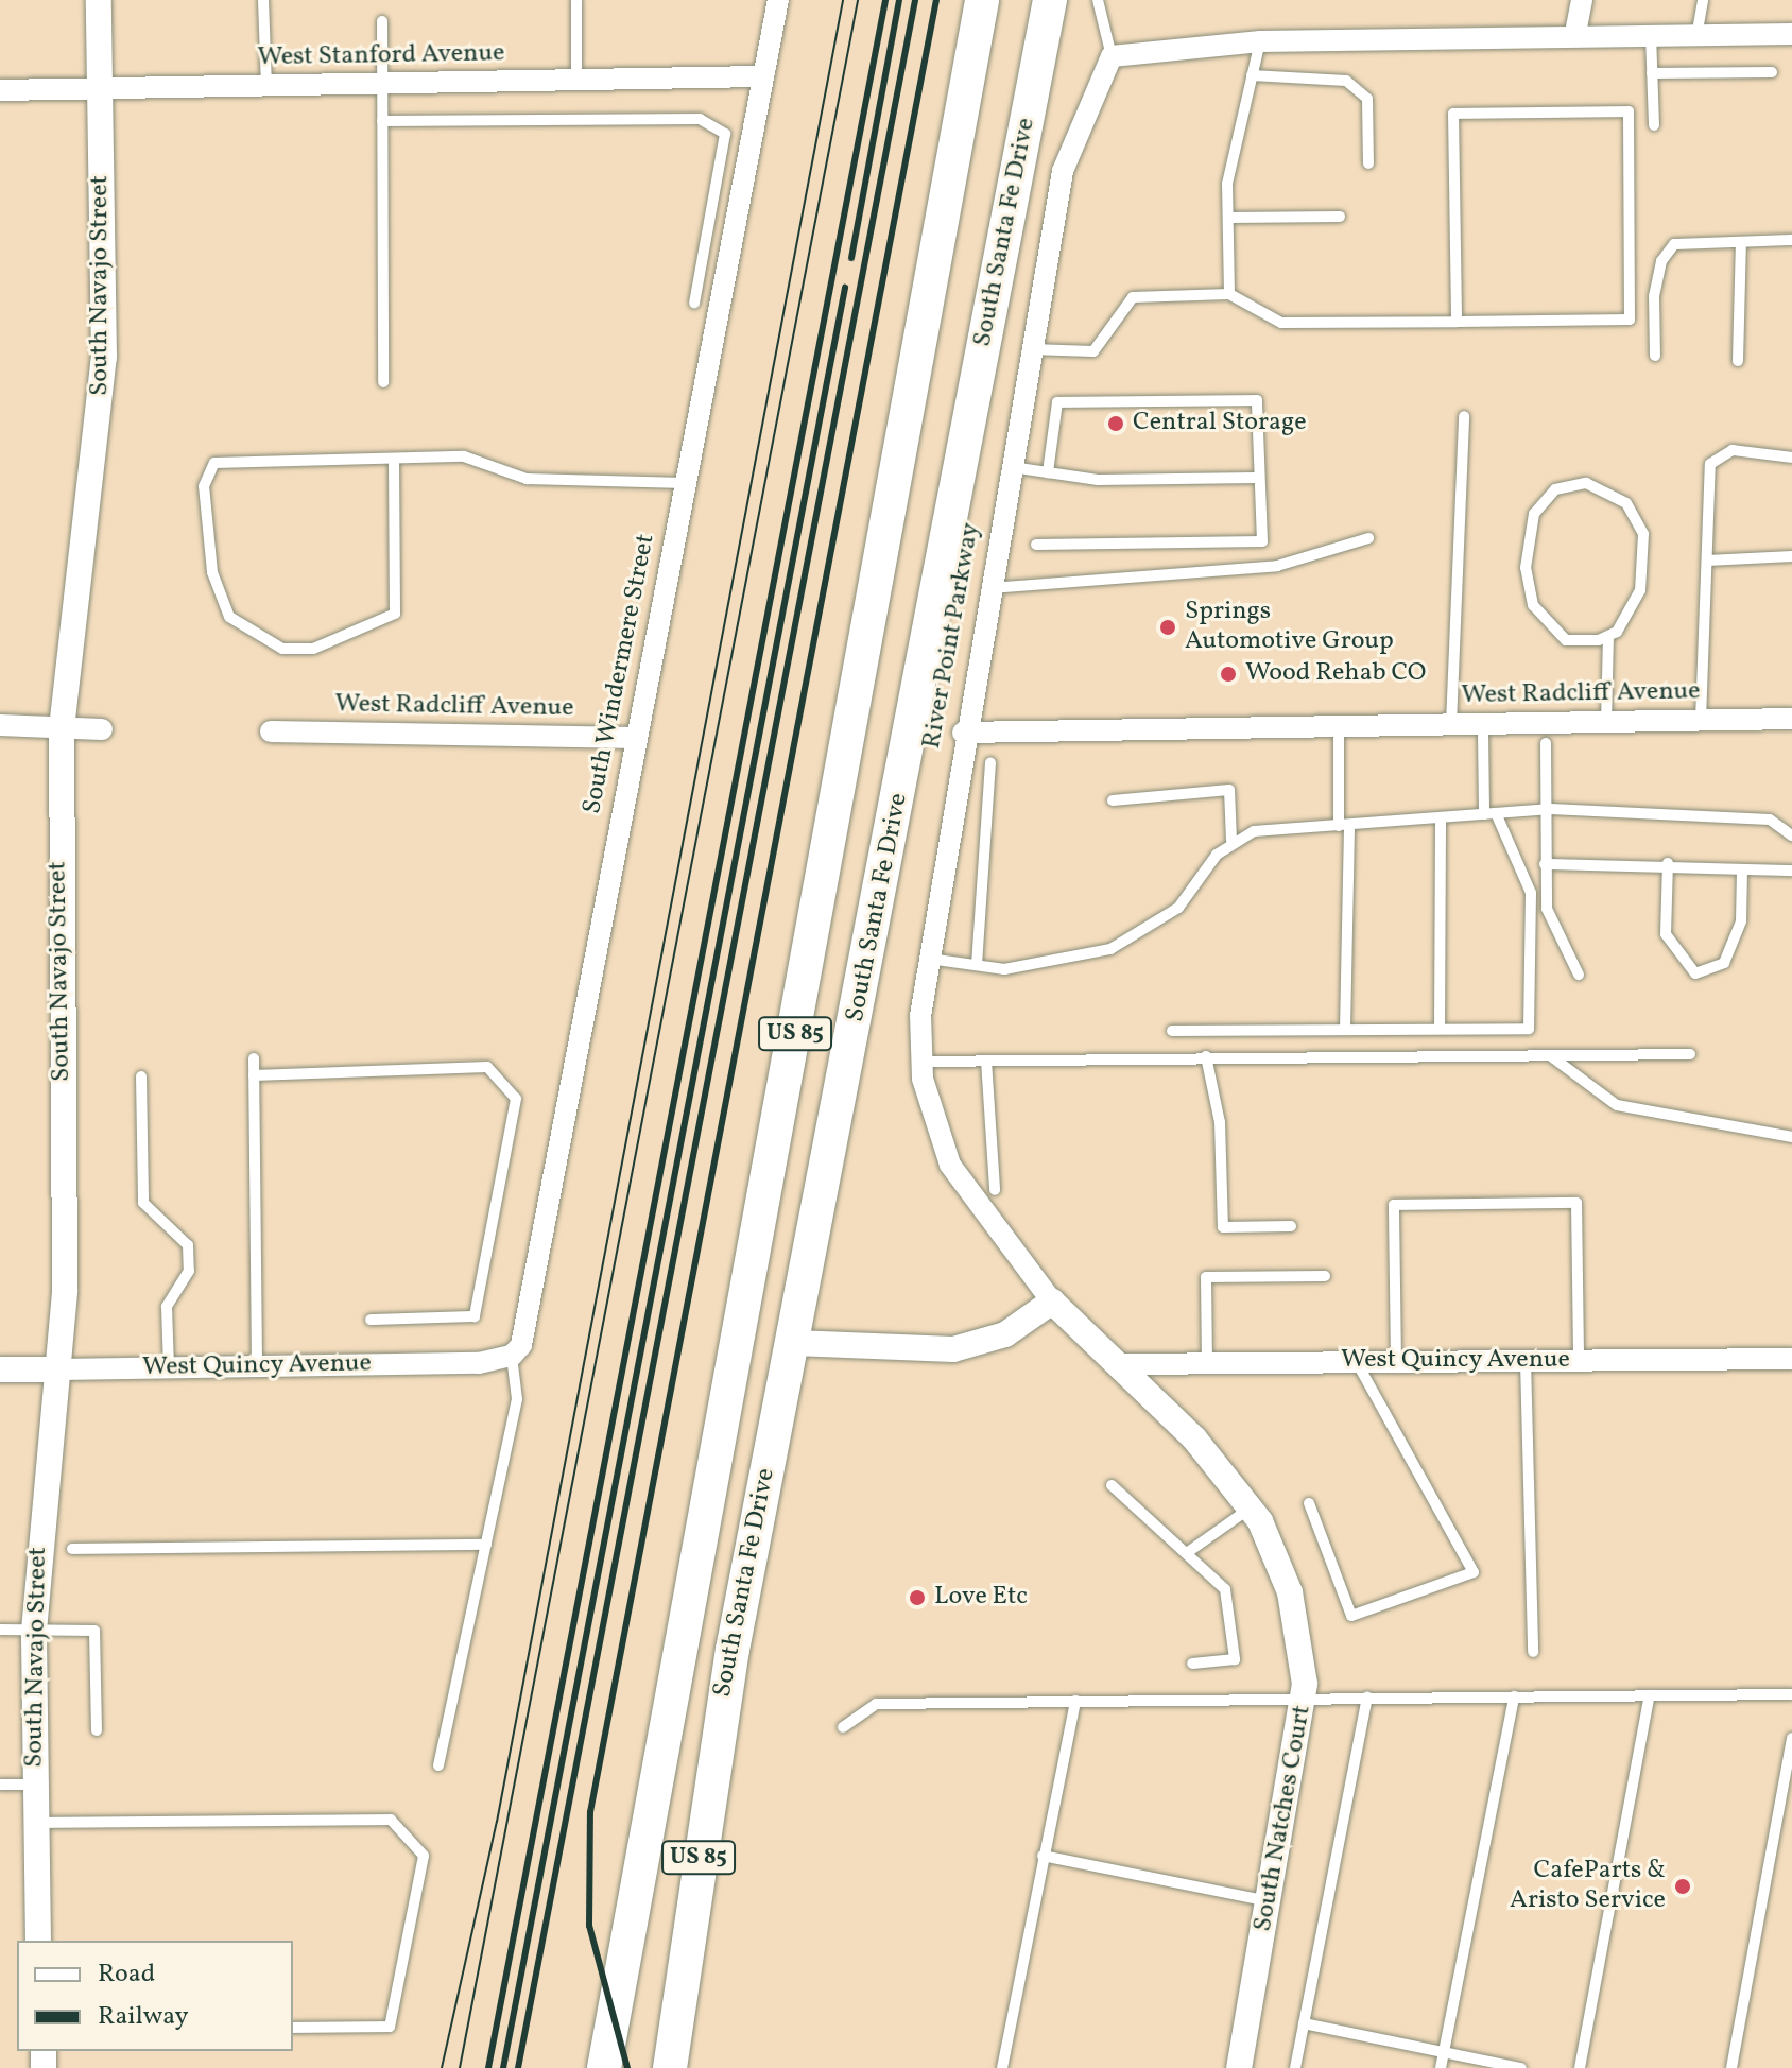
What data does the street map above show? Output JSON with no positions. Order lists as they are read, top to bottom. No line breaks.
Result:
{"streets":{"highway":["South Santa Fe Drive","US 85"],"street":["West Stanford Avenue","South Navajo Street","River Point Parkway","South Windermere Street","West Radcliff Avenue","West Quincy Avenue","South Natches Court"]},"crossings":[["West Stanford Avenue","South Navajo Street"],["West Stanford Avenue","South Windermere Street"],["South Navajo Street","West Quincy Avenue"],["River Point Parkway","West Radcliff Avenue"],["River Point Parkway","South Natches Court"],["South Windermere Street","West Radcliff Avenue"],["South Windermere Street","West Quincy Avenue"],["West Quincy Avenue","South Natches Court"]],"places":["Central Storage","Springs Automotive Group","Wood Rehab CO","Love Etc","CafeParts & Aristo Service"],"legend":["Road","Railway"]}
